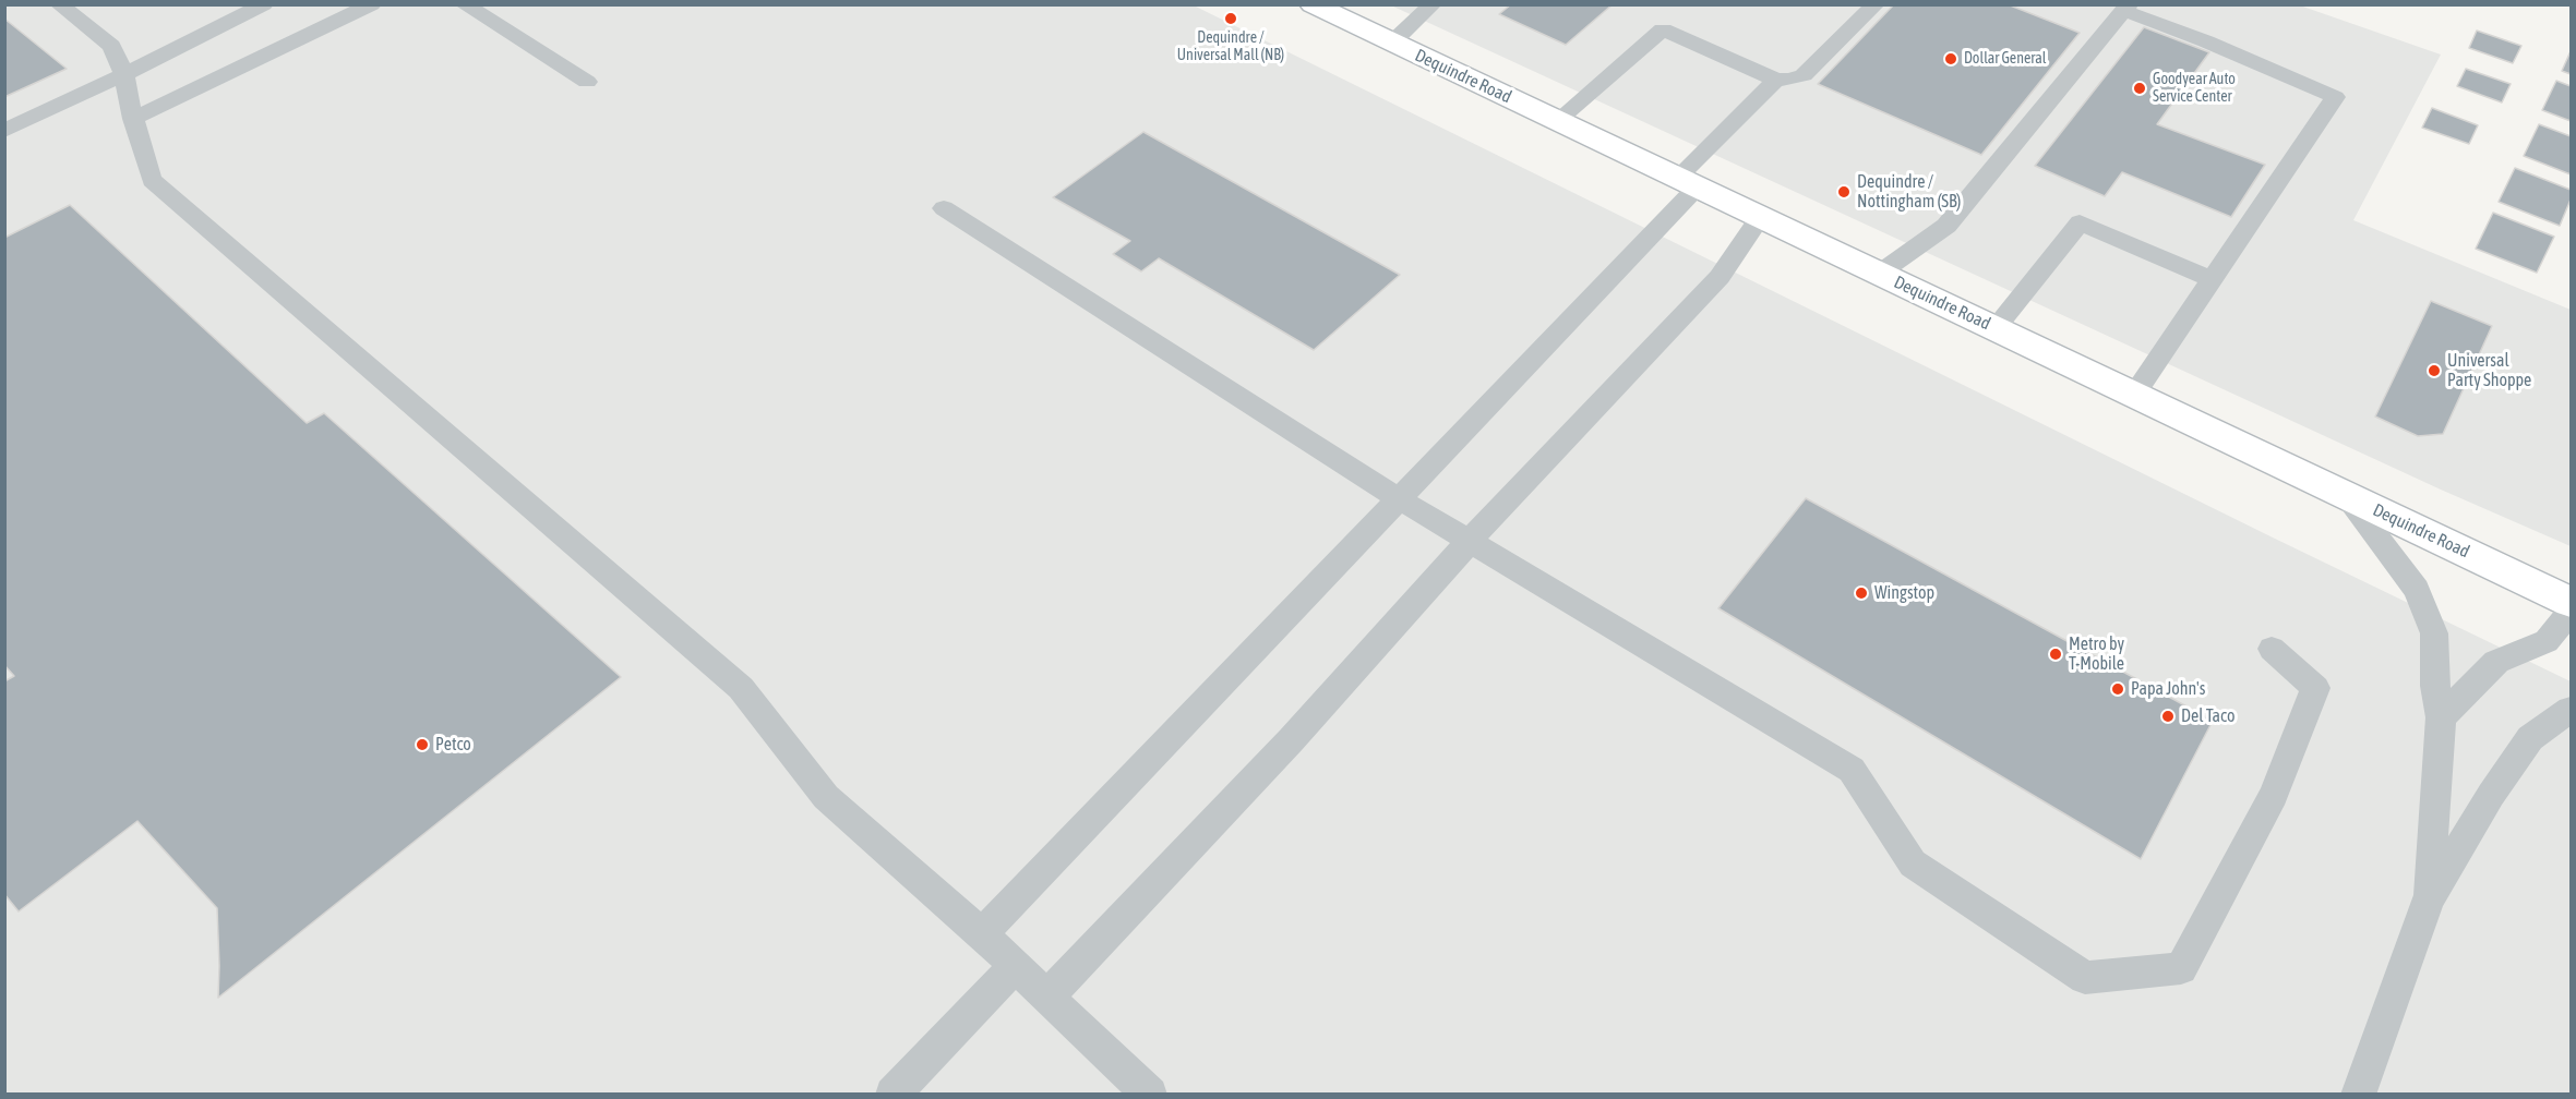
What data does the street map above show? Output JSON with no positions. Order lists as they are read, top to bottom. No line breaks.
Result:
{"streets":{"main road":["Dequindre Road"]},"places":["Dequindre / Universal Mall (NB)","Dollar General","Goodyear Auto Service Center","Dequindre / Nottingham (SB)","Universal Party Shoppe","Wingstop","Metro by T-Mobile","Papa John's","Del Taco","Petco"]}
